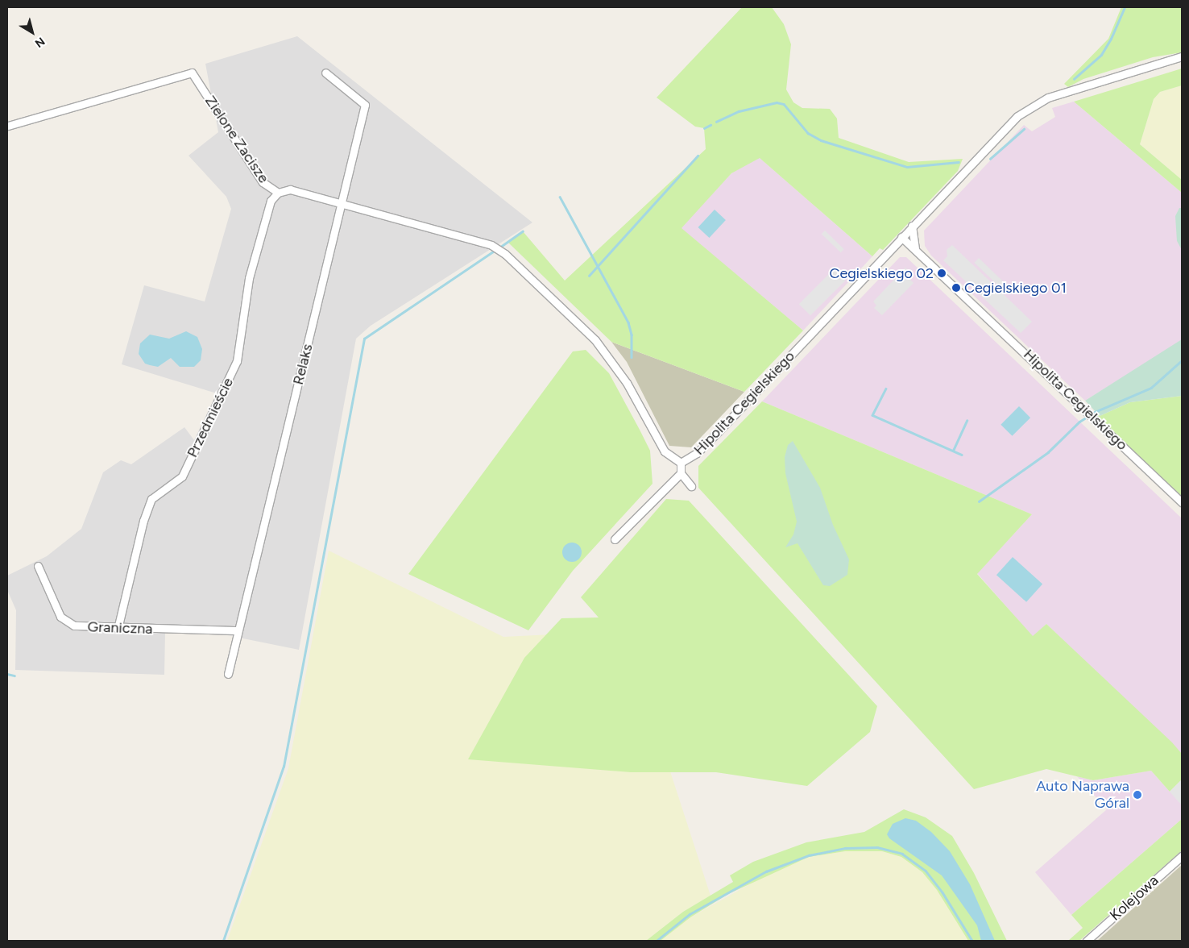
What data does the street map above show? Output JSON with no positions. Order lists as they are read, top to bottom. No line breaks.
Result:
{"streets":{"street":["Zielone Zacisze","Relaks","Hipolita Cegielskiego","Przedmieście","Graniczna","Kolejowa"]},"crossings":[["Zielone Zacisze","Relaks"],["Zielone Zacisze","Hipolita Cegielskiego"],["Zielone Zacisze","Przedmieście"],["Relaks","Graniczna"],["Przedmieście","Graniczna"]],"places":["Cegielskiego 02","Cegielskiego 01","Auto Naprawa Góral"],"north":"bottom right"}
